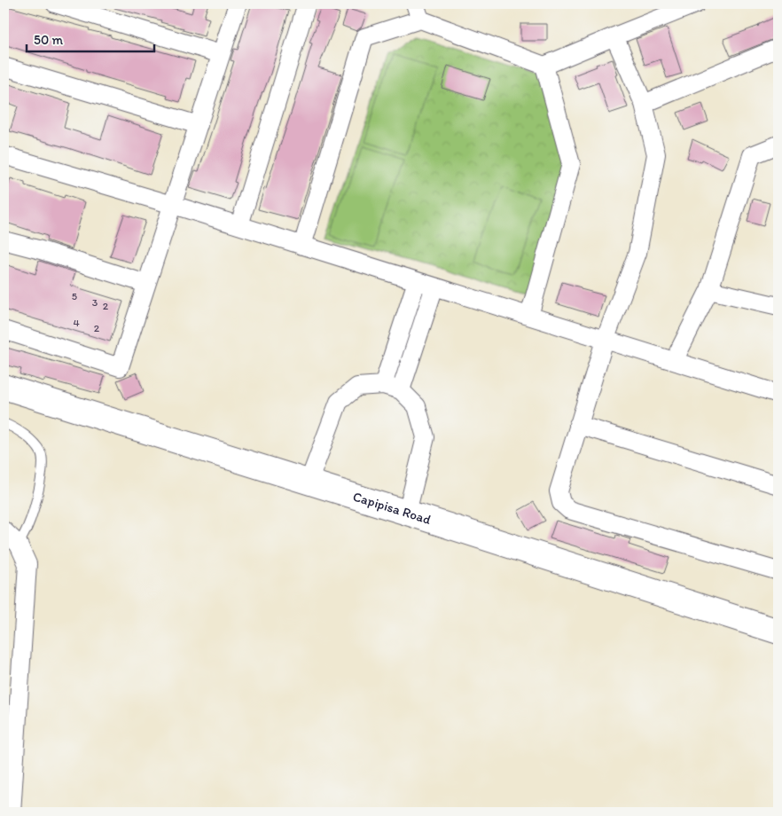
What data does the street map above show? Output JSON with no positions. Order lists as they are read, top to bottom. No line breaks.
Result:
{"streets":{"main road":["Capipisa Road"]},"house_numbers":["5","3","2","4","2"],"scale_bar":"50 m"}
